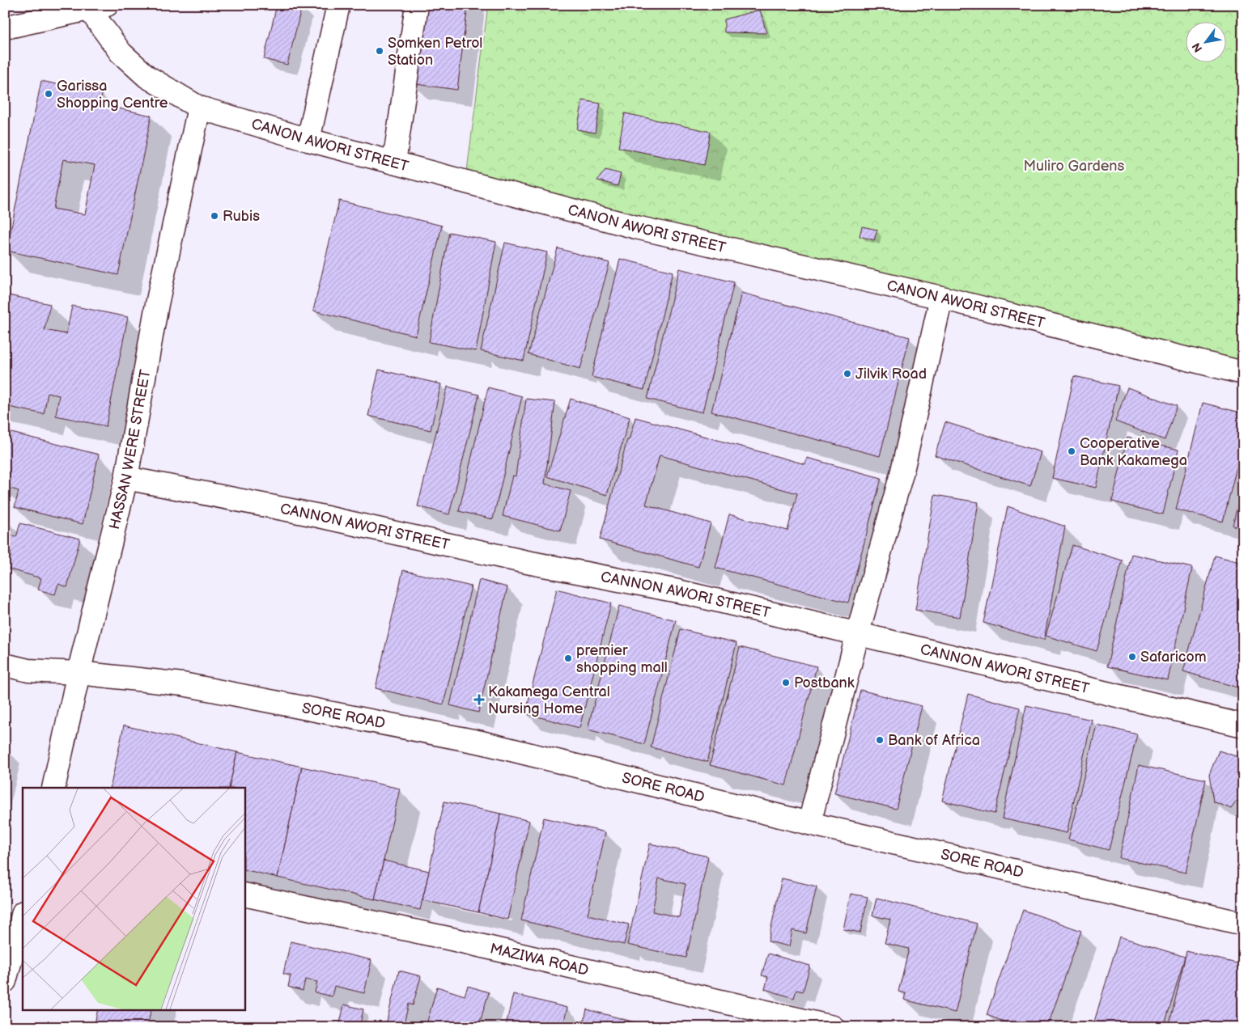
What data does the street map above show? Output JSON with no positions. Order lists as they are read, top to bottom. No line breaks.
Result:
{"streets":{"street":["CANON AWORI STREET","HASSAN WERE STREET","CANNON AWORI STREET","SORE ROAD","MAZIWA ROAD"]},"crossings":[["CANON AWORI STREET","HASSAN WERE STREET"],["HASSAN WERE STREET","CANNON AWORI STREET"],["HASSAN WERE STREET","SORE ROAD"]],"parks":["Muliro Gardens"],"places":{"other":["Somken Petrol Station","Garissa Shopping Centre","Rubis","Jilvik Road","Cooperative Bank Kakamega","Safaricom","premier shopping mall","Postbank","Bank of Africa"],"health":["Kakamega Central Nursing Home"]},"north":"bottom left"}
